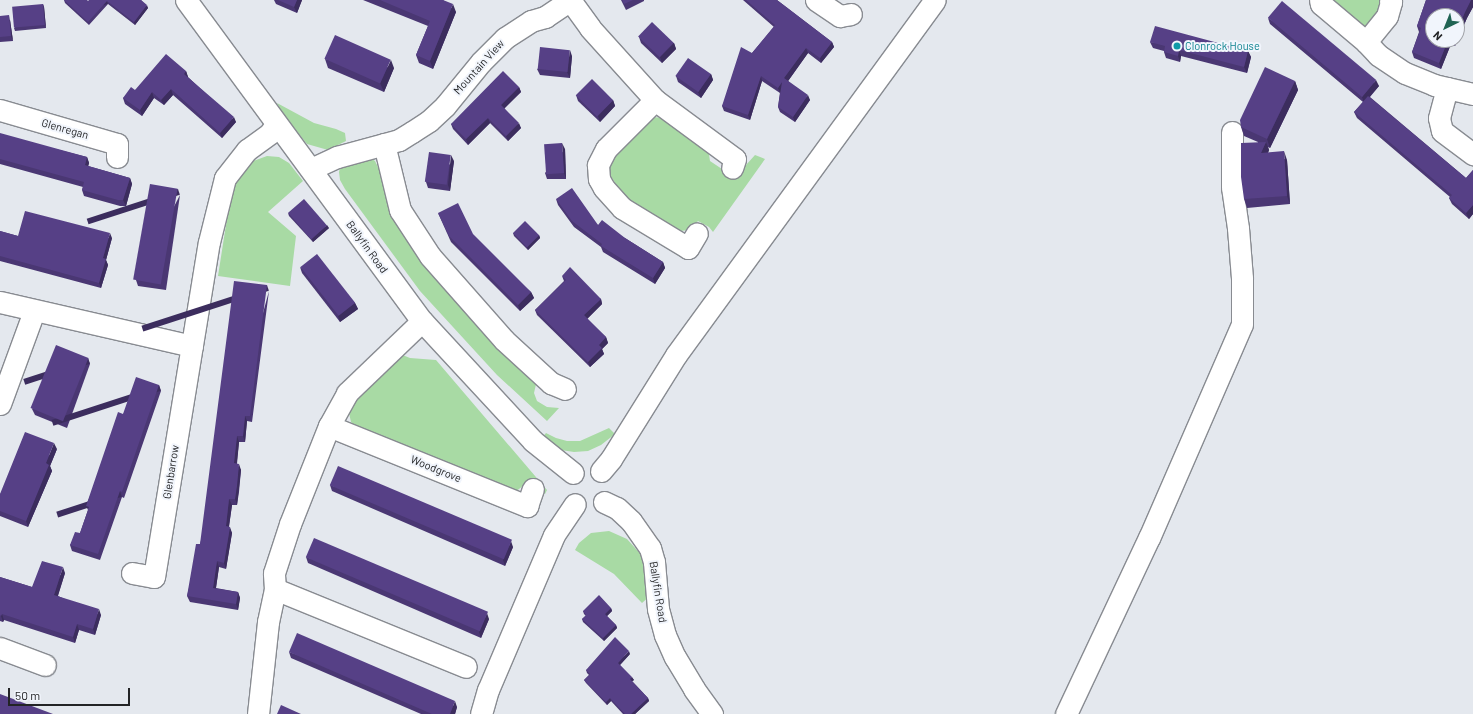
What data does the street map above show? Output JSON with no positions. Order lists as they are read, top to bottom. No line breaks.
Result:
{"streets":{"street":["Mountain View","Glenregan","Ballyfin Road","Woodgrove","Glenbarrow"]},"crossings":[["Mountain View","Ballyfin Road"],["Ballyfin Road","Glenbarrow"]],"places":["Clonrock House"],"scale_bar":"50 m","north":"bottom left"}
